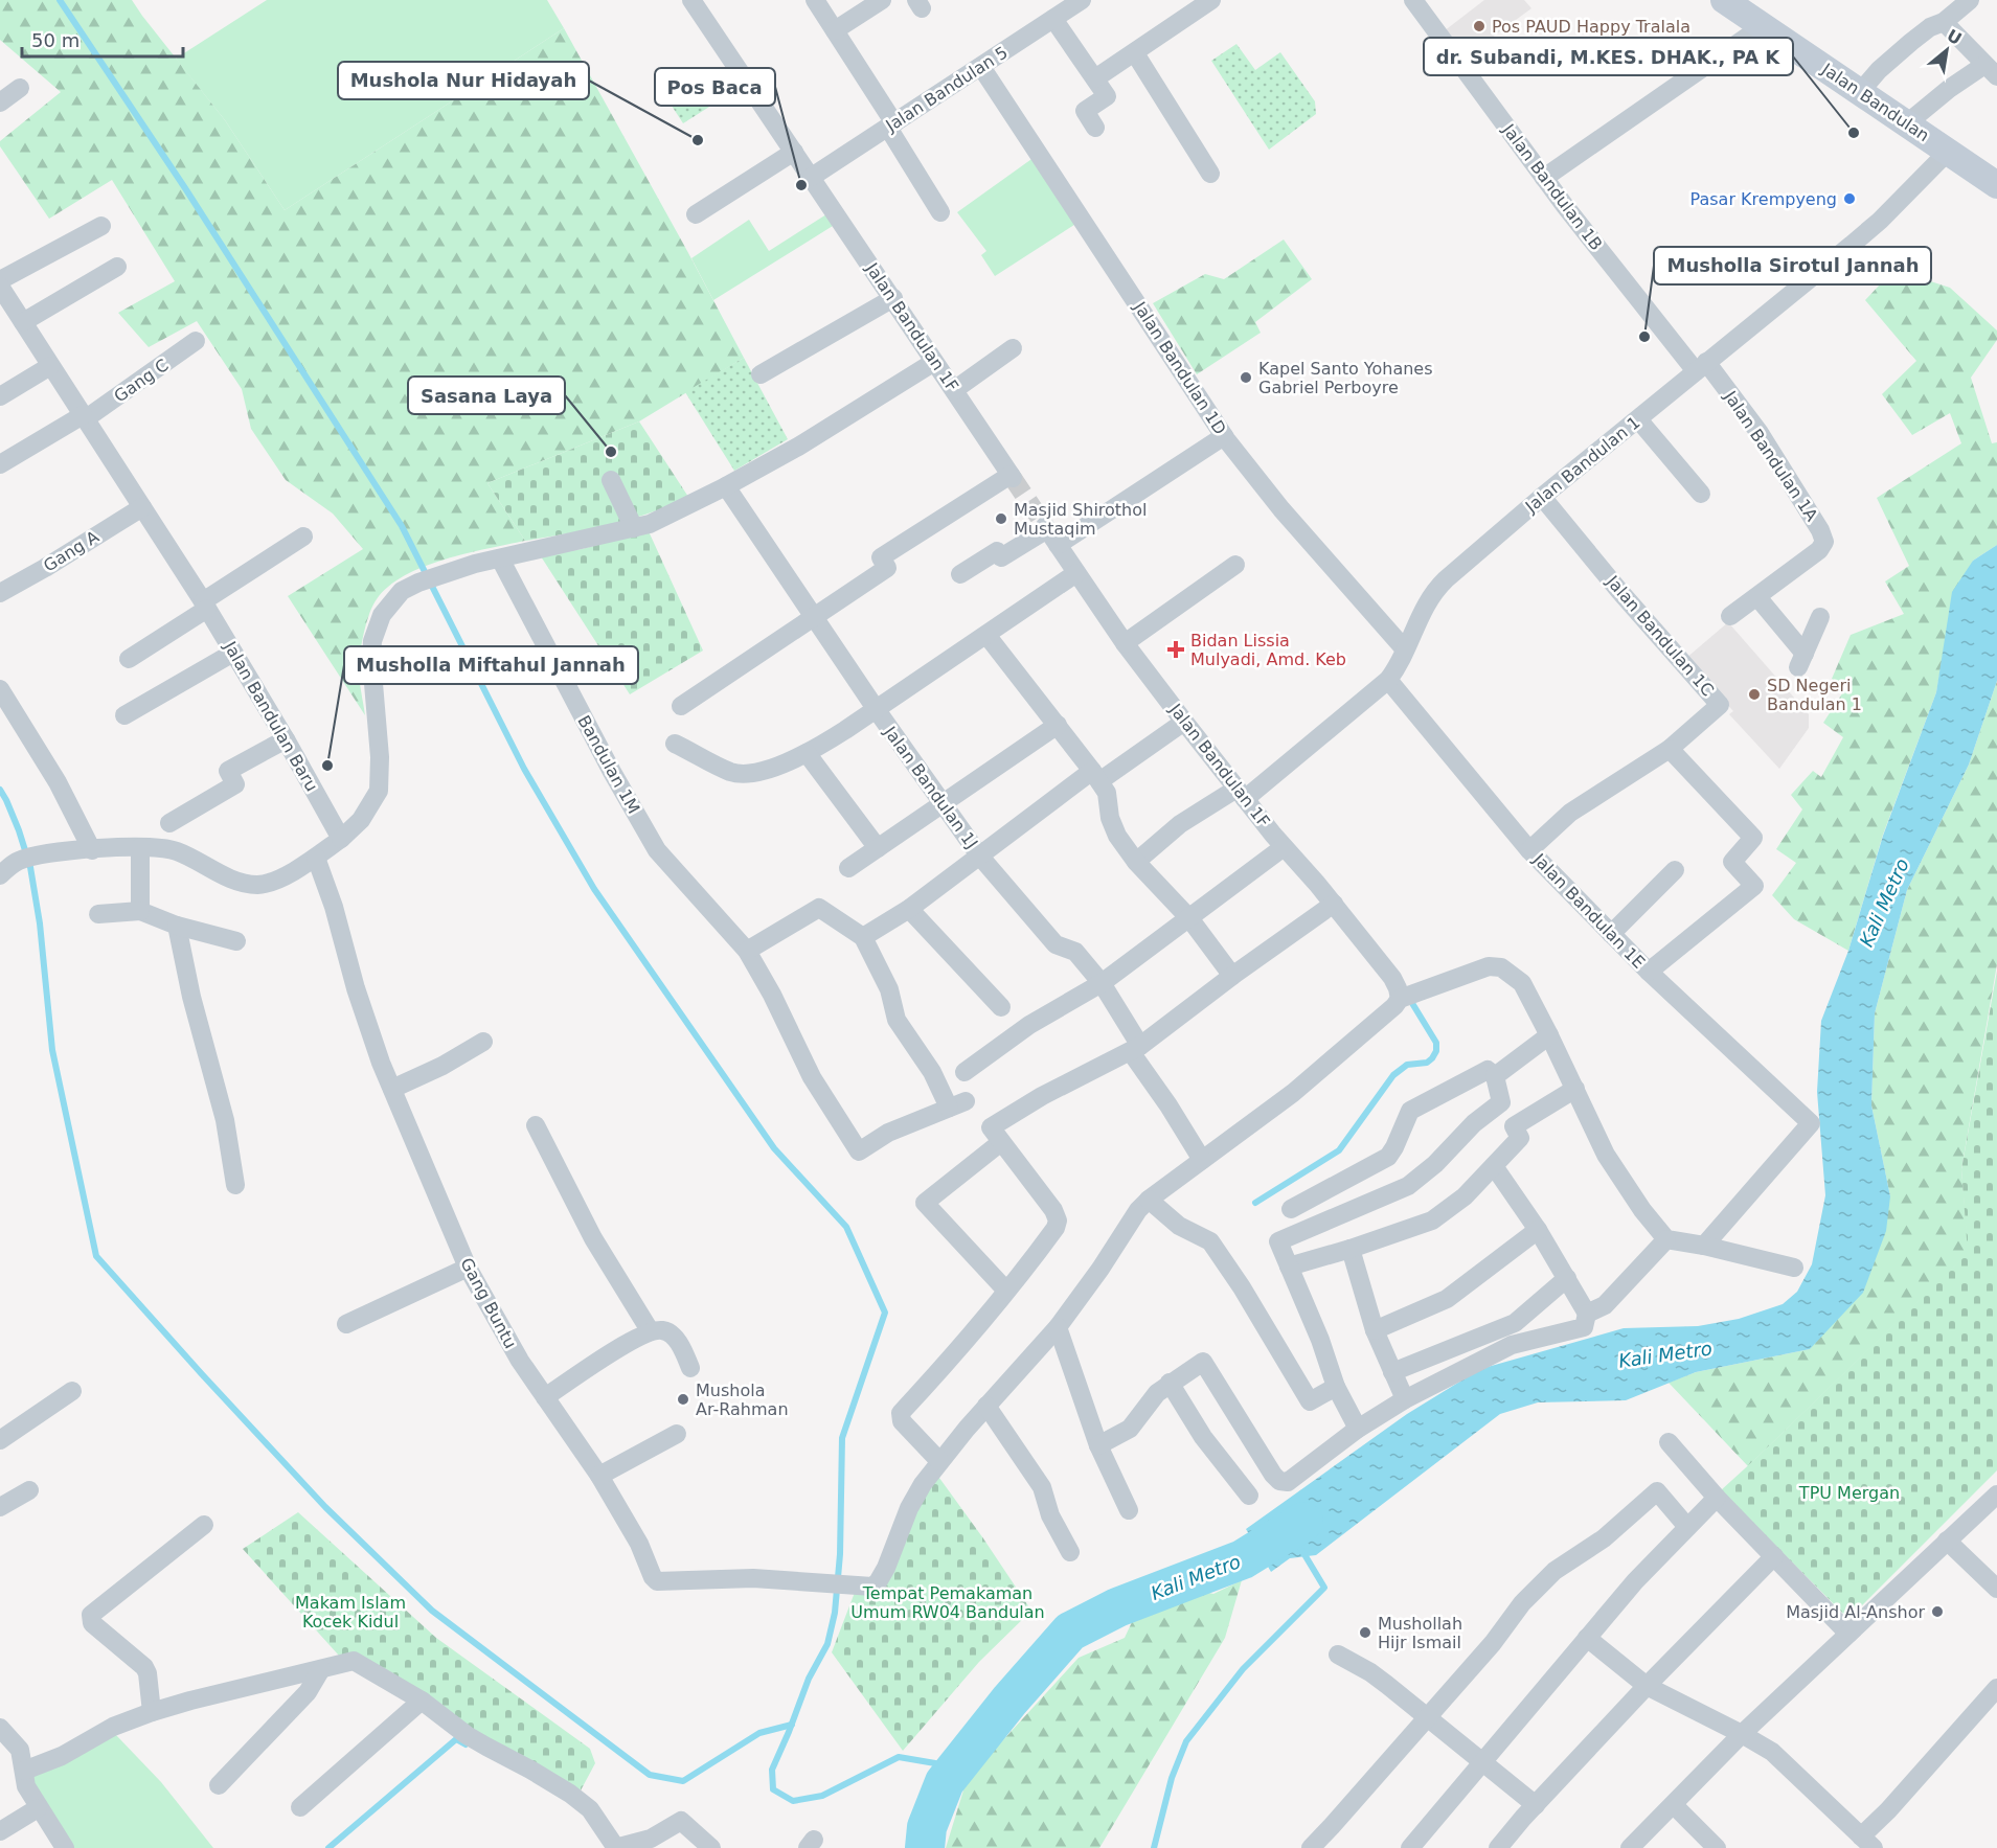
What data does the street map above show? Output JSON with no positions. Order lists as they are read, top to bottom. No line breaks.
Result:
{"streets":{"main road":["Jalan Bandulan"],"street":["Jalan Bandulan 5","Jalan Bandulan 1B","Jalan Bandulan 1F","Jalan Bandulan 1D","Gang C","Jalan Bandulan 1A","Jalan Bandulan 1","Gang A","Jalan Bandulan 1C","Jalan Bandulan Baru","Bandulan 1M","Jalan Bandulan 1J","Jalan Bandulan 1E","Gang Buntu"]},"crossings":[["Jalan Bandulan 5","Jalan Bandulan 1F"],["Jalan Bandulan 5","Jalan Bandulan 1D"],["Jalan Bandulan","Jalan Bandulan 1"],["Jalan Bandulan 1B","Jalan Bandulan 1A"],["Jalan Bandulan 1B","Jalan Bandulan 1"],["Jalan Bandulan 1F","Jalan Bandulan 1"],["Jalan Bandulan 1F","Jalan Bandulan 1J"],["Jalan Bandulan 1D","Jalan Bandulan 1"],["Gang C","Jalan Bandulan Baru"],["Jalan Bandulan 1A","Jalan Bandulan 1"],["Jalan Bandulan 1","Jalan Bandulan 1C"],["Jalan Bandulan 1","Jalan Bandulan 1E"],["Gang A","Jalan Bandulan Baru"],["Jalan Bandulan 1C","Jalan Bandulan 1E"],["Bandulan 1M","Jalan Bandulan 1J"]],"water":["Kali Metro"],"parks":["TPU Mergan","Tempat Pemakaman Umum RW04 Bandulan","Makam Islam Kocek Kidul"],"places":{"other":["Pos PAUD Happy Tralala","dr. Subandi, M.KES. DHAK., PA K","Mushola Nur Hidayah","Pos Baca","Pasar Krempyeng","Musholla Sirotul Jannah","Kapel Santo Yohanes Gabriel Perboyre","Sasana Laya","Masjid Shirothol Mustaqim","SD Negeri Bandulan 1","Musholla Miftahul Jannah","Mushola Ar-Rahman","Masjid Al-Anshor","Mushollah Hijr Ismail"],"health":["Bidan Lissia Mulyadi, Amd. Keb"]},"scale_bar":"50 m","north":"top right"}
